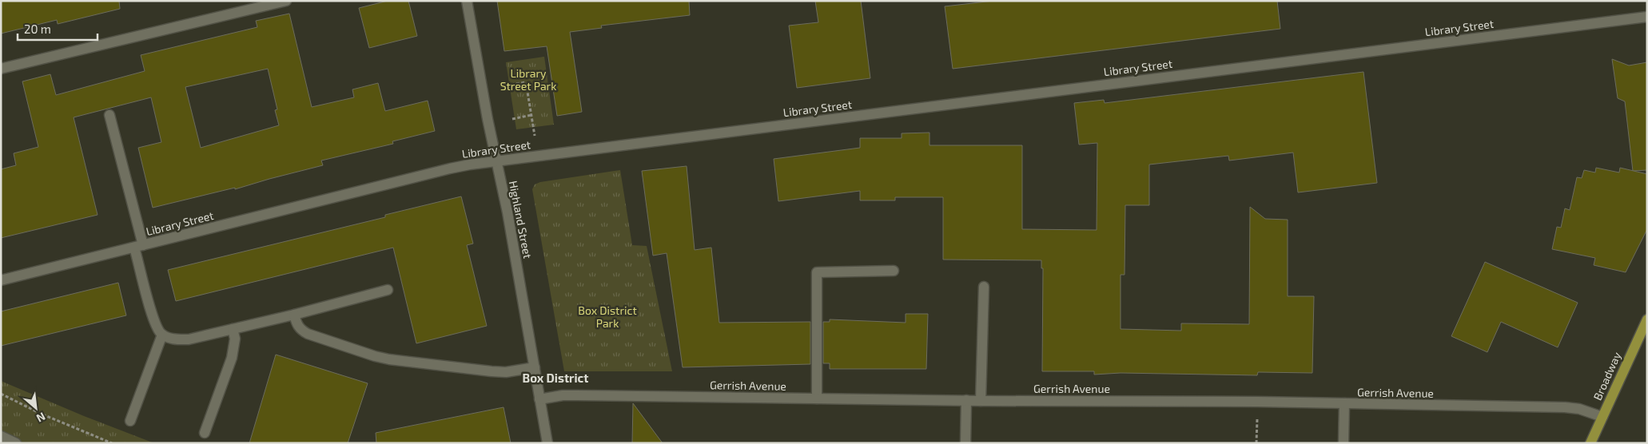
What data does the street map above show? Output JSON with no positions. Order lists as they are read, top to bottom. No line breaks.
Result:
{"streets":{"main road":["Broadway"],"street":["Library Street","Highland Street","Gerrish Avenue"]},"crossings":[["Library Street","Highland Street"],["Highland Street","Gerrish Avenue"],["Broadway","Gerrish Avenue"]],"districts":["Box District"],"parks":["Library Street Park","Box District Park"],"scale_bar":"20 m","north":"bottom right"}
